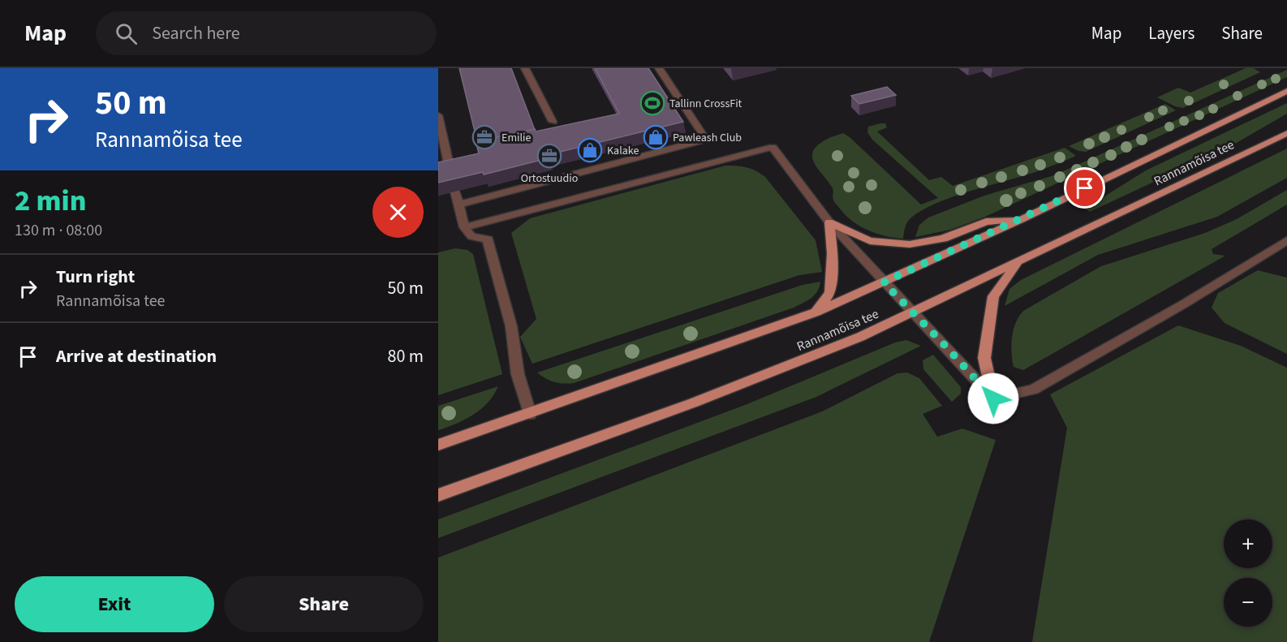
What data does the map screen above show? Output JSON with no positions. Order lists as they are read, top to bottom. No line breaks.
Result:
{"streets":{"main road":["Rannamõisa tee"]},"places":{"sports":["Tallinn CrossFit"],"office":["Emilie","Ortostuudio"],"shop":["Pawleash Club","Kalake"]},"page":{"header":"Map","search":"Search here","nav":["Map","Layers","Share"],"turn":["50 m","Rannamõisa tee"],"heading":["2 min","130 m · 08:00"],"list":[{"name":"Turn right","note":"Rannamõisa tee","value":"50 m"},{"name":"Arrive at destination","value":"80 m"}],"map_buttons":["+","−"],"buttons":["Exit","Share"]}}
